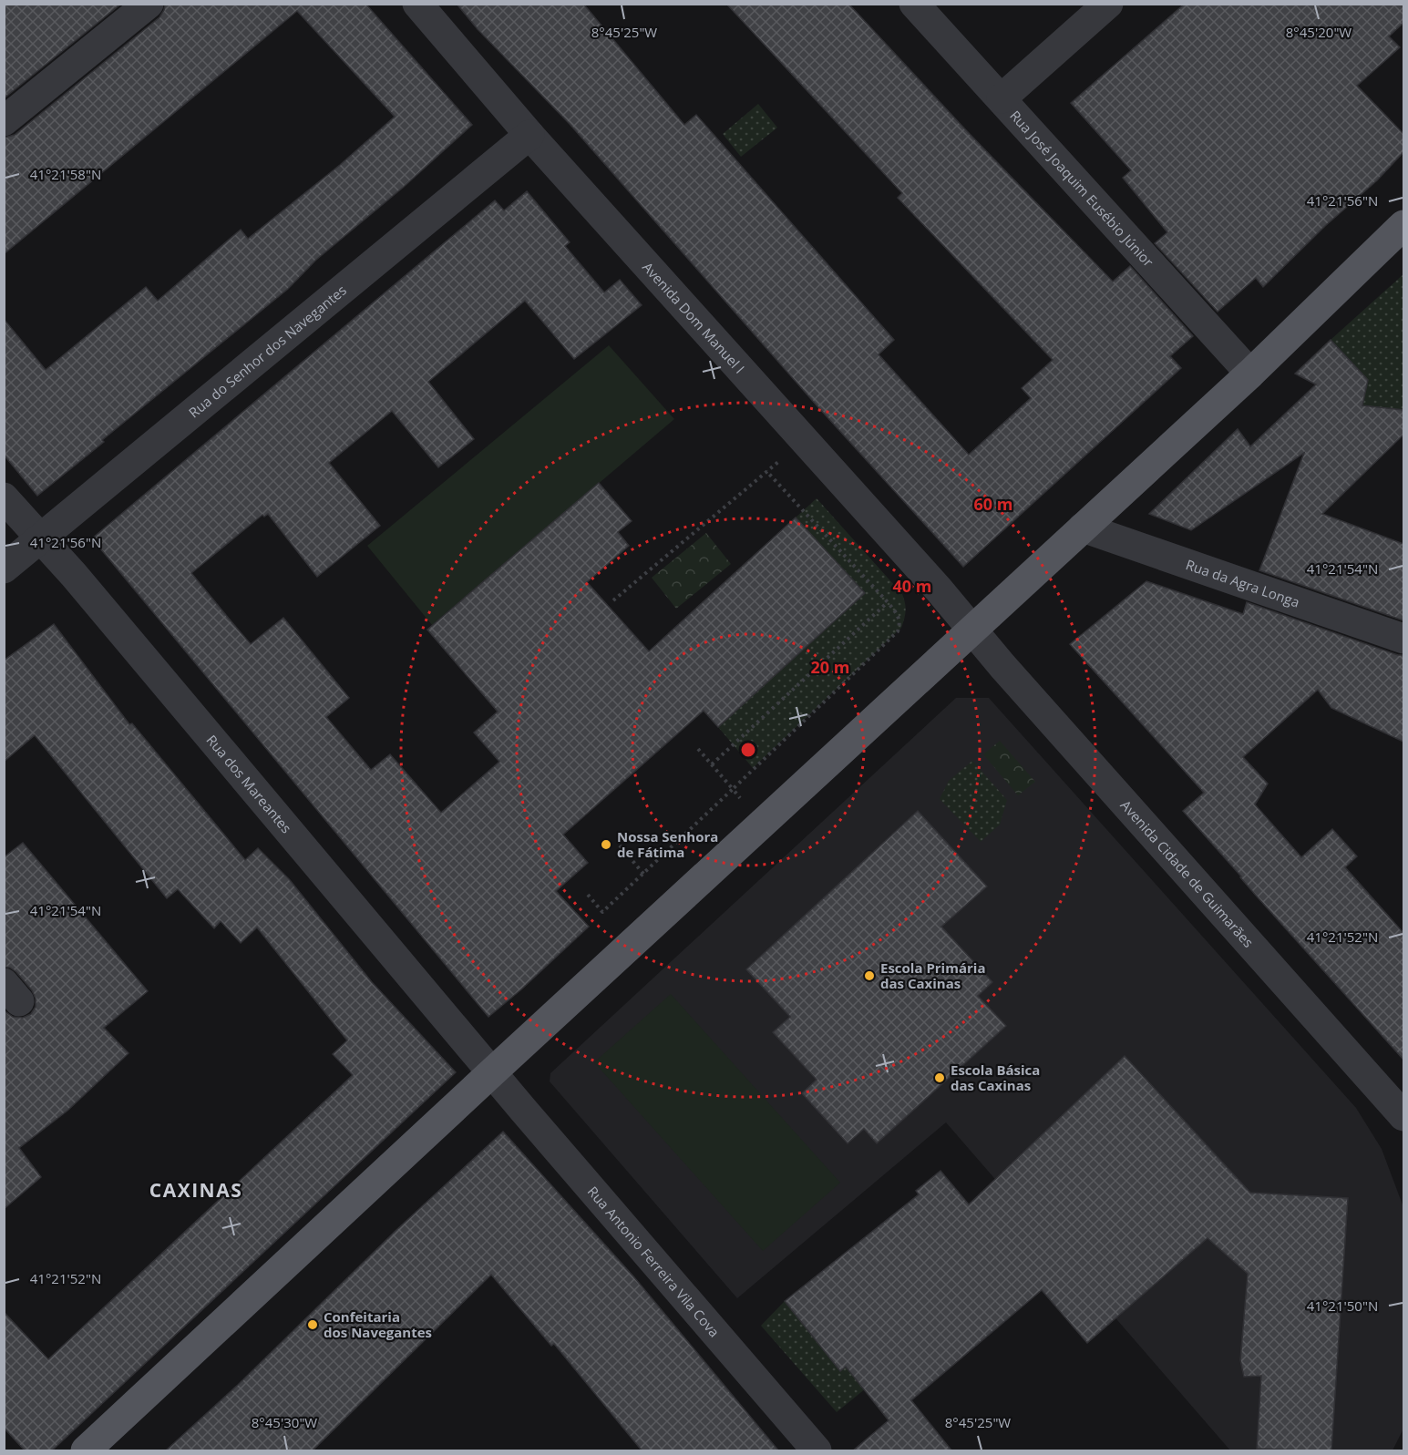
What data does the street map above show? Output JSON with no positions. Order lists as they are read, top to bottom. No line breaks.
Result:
{"streets":{"street":["Rua José Joaquim Eusébio Júnior","Avenida Dom Manuel I","Rua do Senhor dos Navegantes","Rua da Agra Longa","Rua dos Mareantes","Avenida Cidade de Guimarães","Rua Antonio Ferreira Vila Cova"]},"crossings":[["Avenida Dom Manuel I","Rua do Senhor dos Navegantes"],["Avenida Dom Manuel I","Avenida Cidade de Guimarães"],["Rua do Senhor dos Navegantes","Rua dos Mareantes"],["Rua dos Mareantes","Rua Antonio Ferreira Vila Cova"]],"districts":["CAXINAS"],"places":["Nossa Senhora de Fátima","Escola Primária das Caxinas","Escola Básica das Caxinas","Confeitaria dos Navegantes"],"coordinates":["8°45'20\"W","8°45'25\"W","41°21'58\"N","41°21'56\"N","41°21'54\"N","41°21'52\"N","41°21'50\"N","8°45'30\"W"],"rings":["60 m","40 m","20 m"]}
